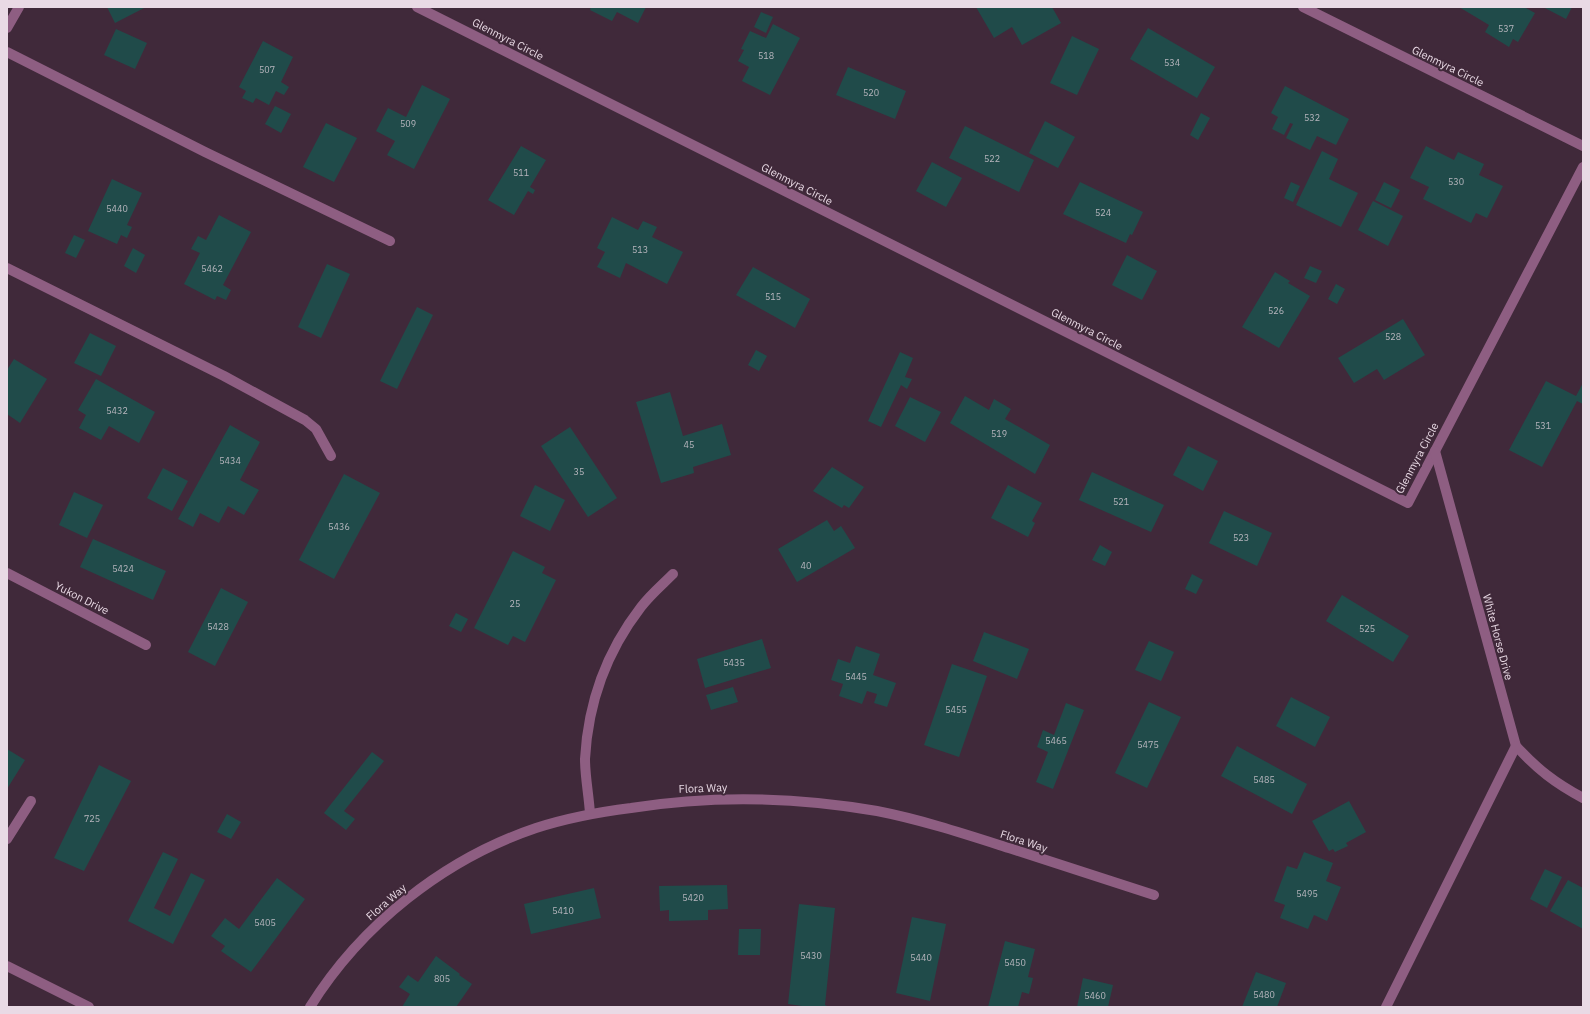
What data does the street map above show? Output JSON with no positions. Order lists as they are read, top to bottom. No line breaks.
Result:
{"streets":{"street":["Glenmyra Circle","Yukon Drive","White Horse Drive","Flora Way"]},"crossings":[["Glenmyra Circle","White Horse Drive"]],"house_numbers":["537","518","534","507","520","532","509","522","511","530","5440","524","513","5462","515","526","528","5432","531","519","45","5434","35","521","5436","523","40","5424","25","5428","525","5435","5445","5455","5465","5475","5485","725","5495","5420","5410","5405","5430","5440","5450","805","5480","5460"]}
